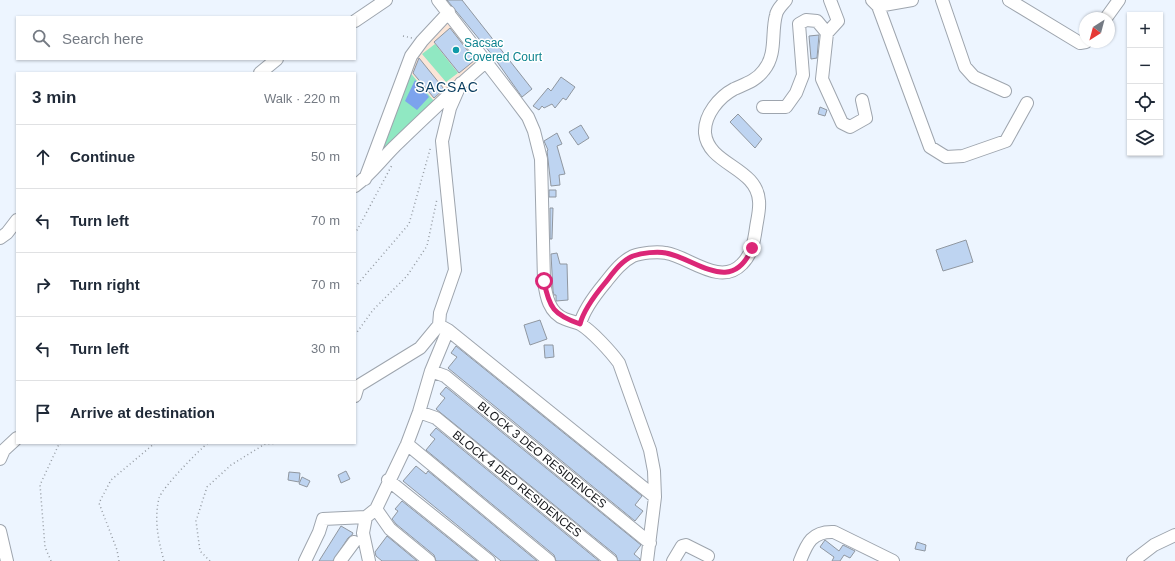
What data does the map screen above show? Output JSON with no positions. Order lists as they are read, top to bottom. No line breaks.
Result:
{"streets":{"street":["BLOCK 3 DEO RESIDENCES","BLOCK 4 DEO RESIDENCES"]},"districts":["SACSAC"],"places":["Sacsac Covered Court"],"north":"bottom left","page":{"map_buttons":["+","−"],"search":"Search here","heading":["3 min","Walk · 220 m"],"list":[["Continue","50 m"],["Turn left","70 m"],["Turn right","70 m"],["Turn left","30 m"],"Arrive at destination"]}}
